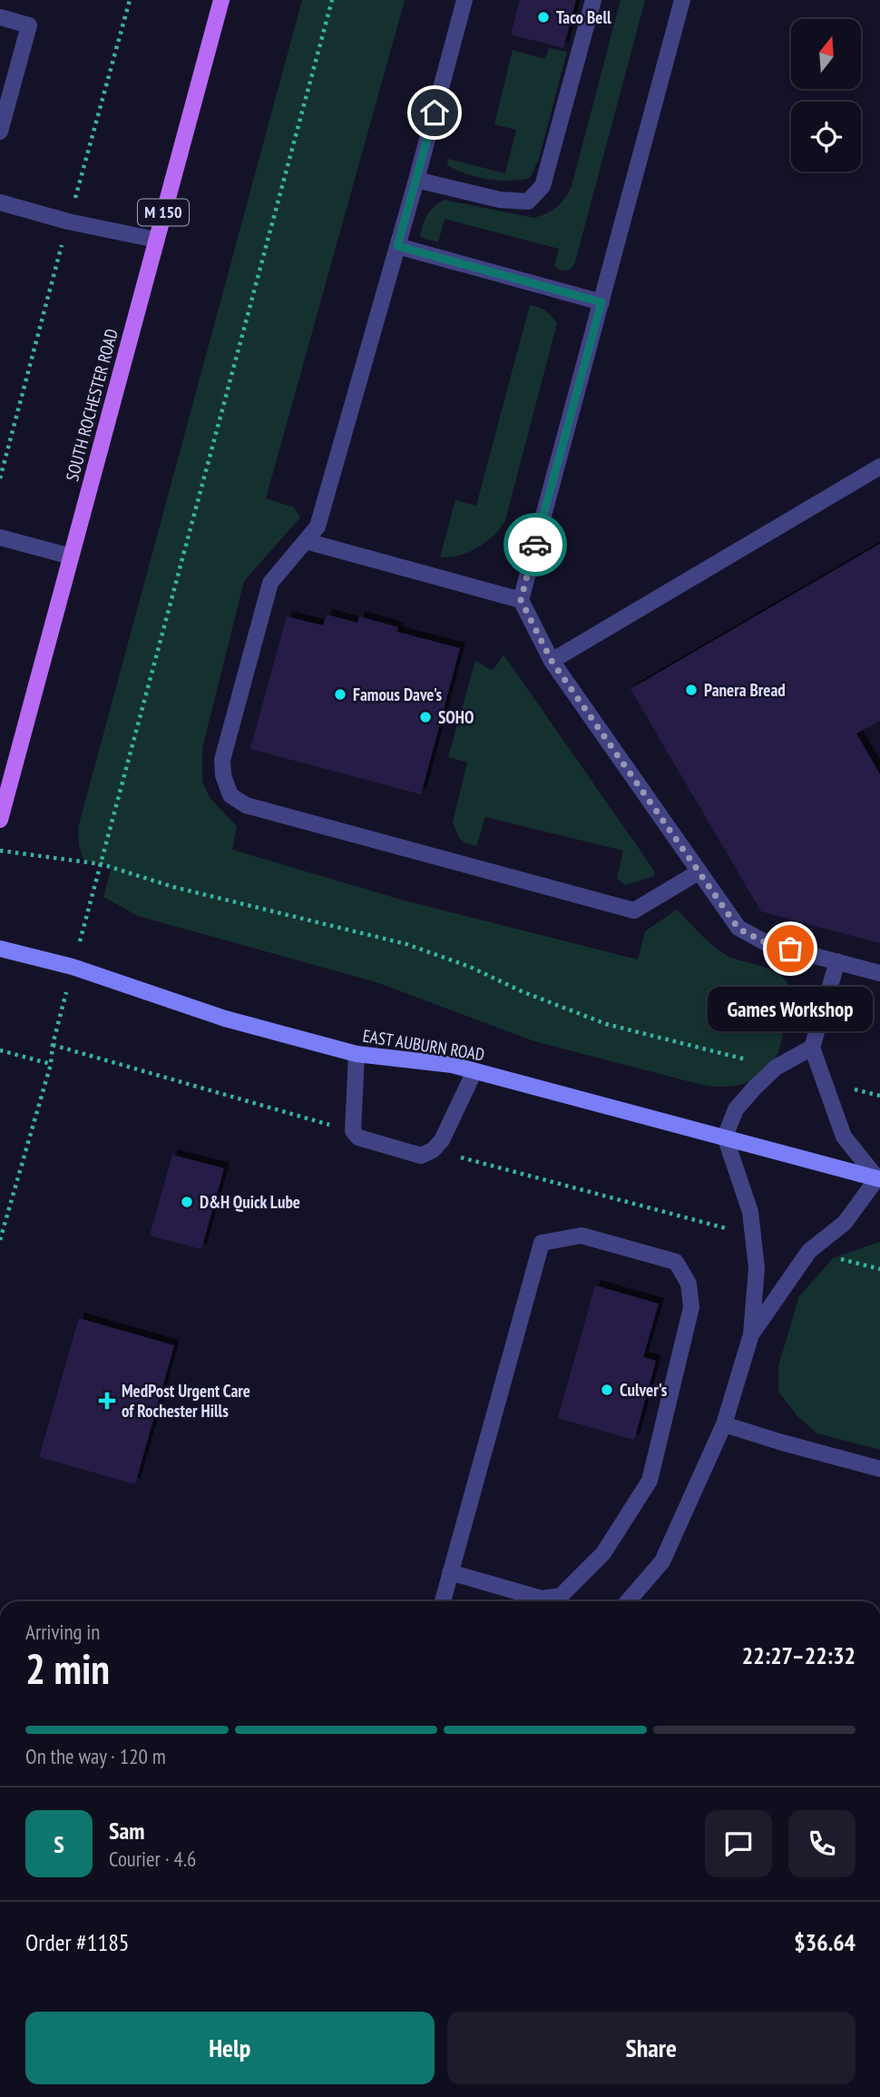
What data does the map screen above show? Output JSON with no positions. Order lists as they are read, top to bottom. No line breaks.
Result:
{"streets":{"main road":["M 150","SOUTH ROCHESTER ROAD","EAST AUBURN ROAD"]},"places":{"other":["Taco Bell","Panera Bread","Famous Dave's","SOHO","Games Workshop","D&H Quick Lube","Culver's"],"health":["MedPost Urgent Care of Rochester Hills"]},"north":"top","page":{"bubble":"Games Workshop","heading":["2 min","Arriving in","22:27–22:32"],"panel":["Sam","Courier · 4.6","Order #1185","$36.64"],"bar":"On the way · 120 m","round":"S","buttons":["Help","Share"]}}
